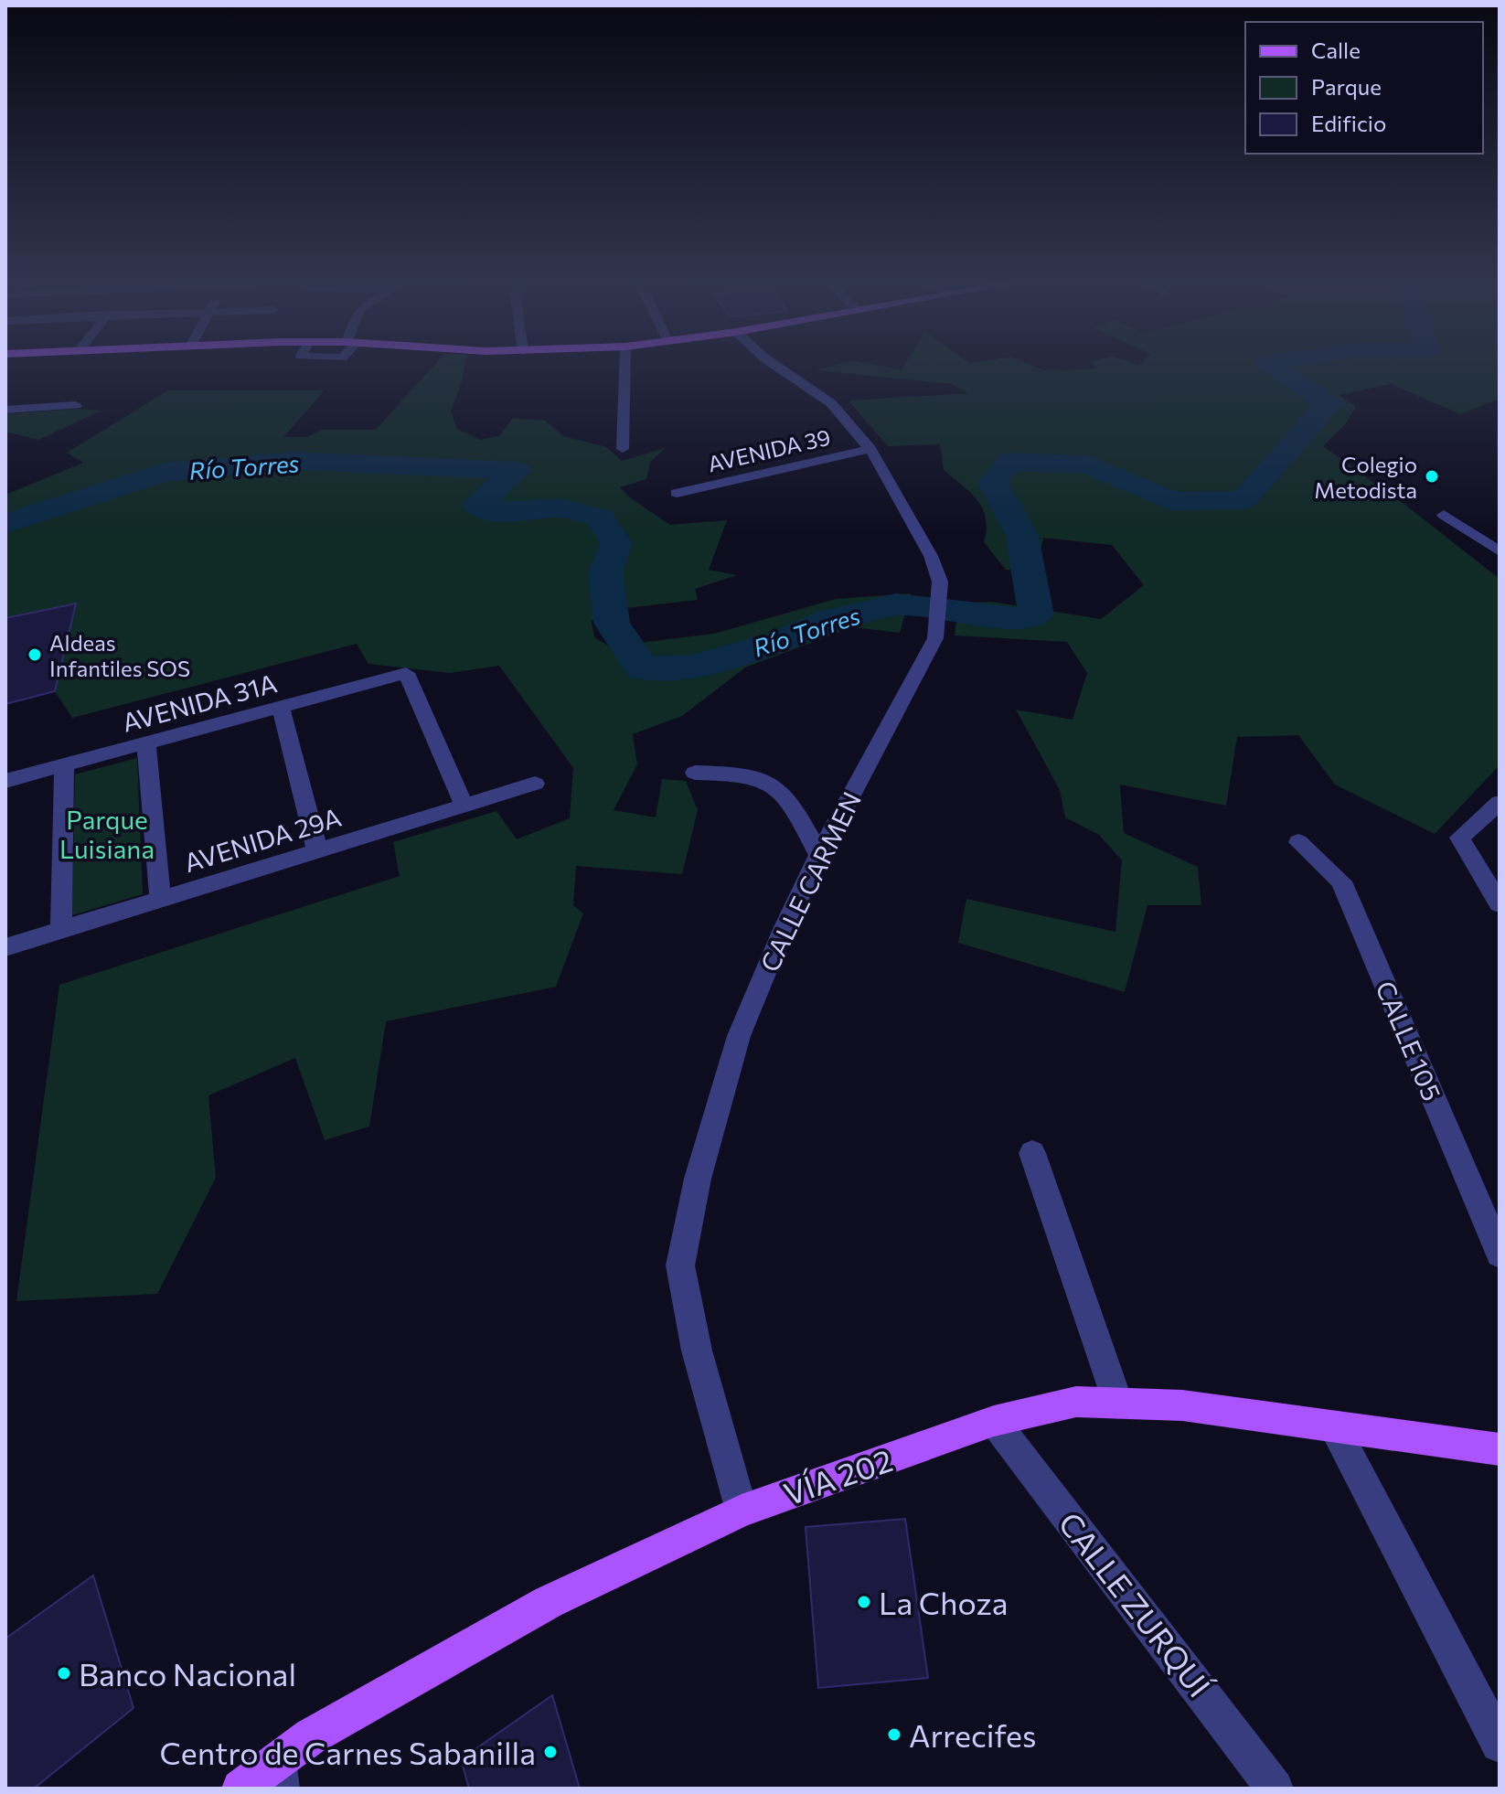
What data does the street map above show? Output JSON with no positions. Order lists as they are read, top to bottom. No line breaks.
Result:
{"streets":{"main road":["VÍA 202"],"street":["AVENIDA 39","AVENIDA 31A","AVENIDA 29A","CALLE CARMEN","CALLE 105","CALLE ZURQUÍ"]},"crossings":[["AVENIDA 39","CALLE CARMEN"],["AVENIDA 31A","AVENIDA 29A"],["CALLE CARMEN","VÍA 202"],["VÍA 202","CALLE ZURQUÍ"]],"water":["Río Torres"],"parks":["Parque Luisiana"],"places":["Colegio Metodista","Aldeas Infantiles SOS","La Choza","Banco Nacional","Arrecifes","Centro de Carnes Sabanilla"],"legend":["Calle","Parque","Edificio"]}
